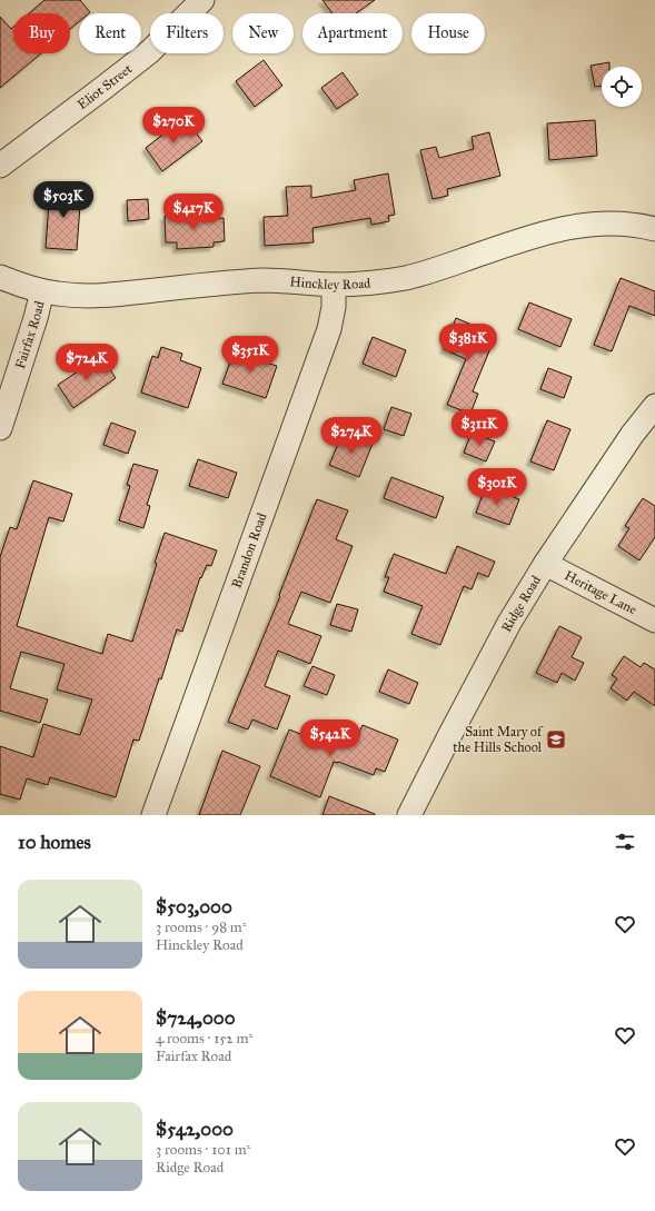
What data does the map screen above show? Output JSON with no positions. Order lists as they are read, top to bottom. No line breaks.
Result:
{"streets":{"street":["Eliot Street","Hinckley Road","Fairfax Road","Brandon Road","Heritage Lane","Ridge Road"]},"crossings":[["Hinckley Road","Fairfax Road"],["Hinckley Road","Brandon Road"],["Heritage Lane","Ridge Road"]],"places":{"school or university":["Saint Mary of the Hills School"]},"page":{"chip":["Buy","Rent","Filters","New","Apartment","House"],"price":["$270K","$503K","$417K","$381K","$351K","$724K","$311K","$274K","$301K","$542K"],"heading":"10 homes","list":[{"name":"$503,000","note":"3 rooms · 98 m² · Hinckley Road"},{"name":"$724,000","note":"4 rooms · 152 m² · Fairfax Road"},{"name":"$542,000","note":"3 rooms · 101 m² · Ridge Road"}]}}
